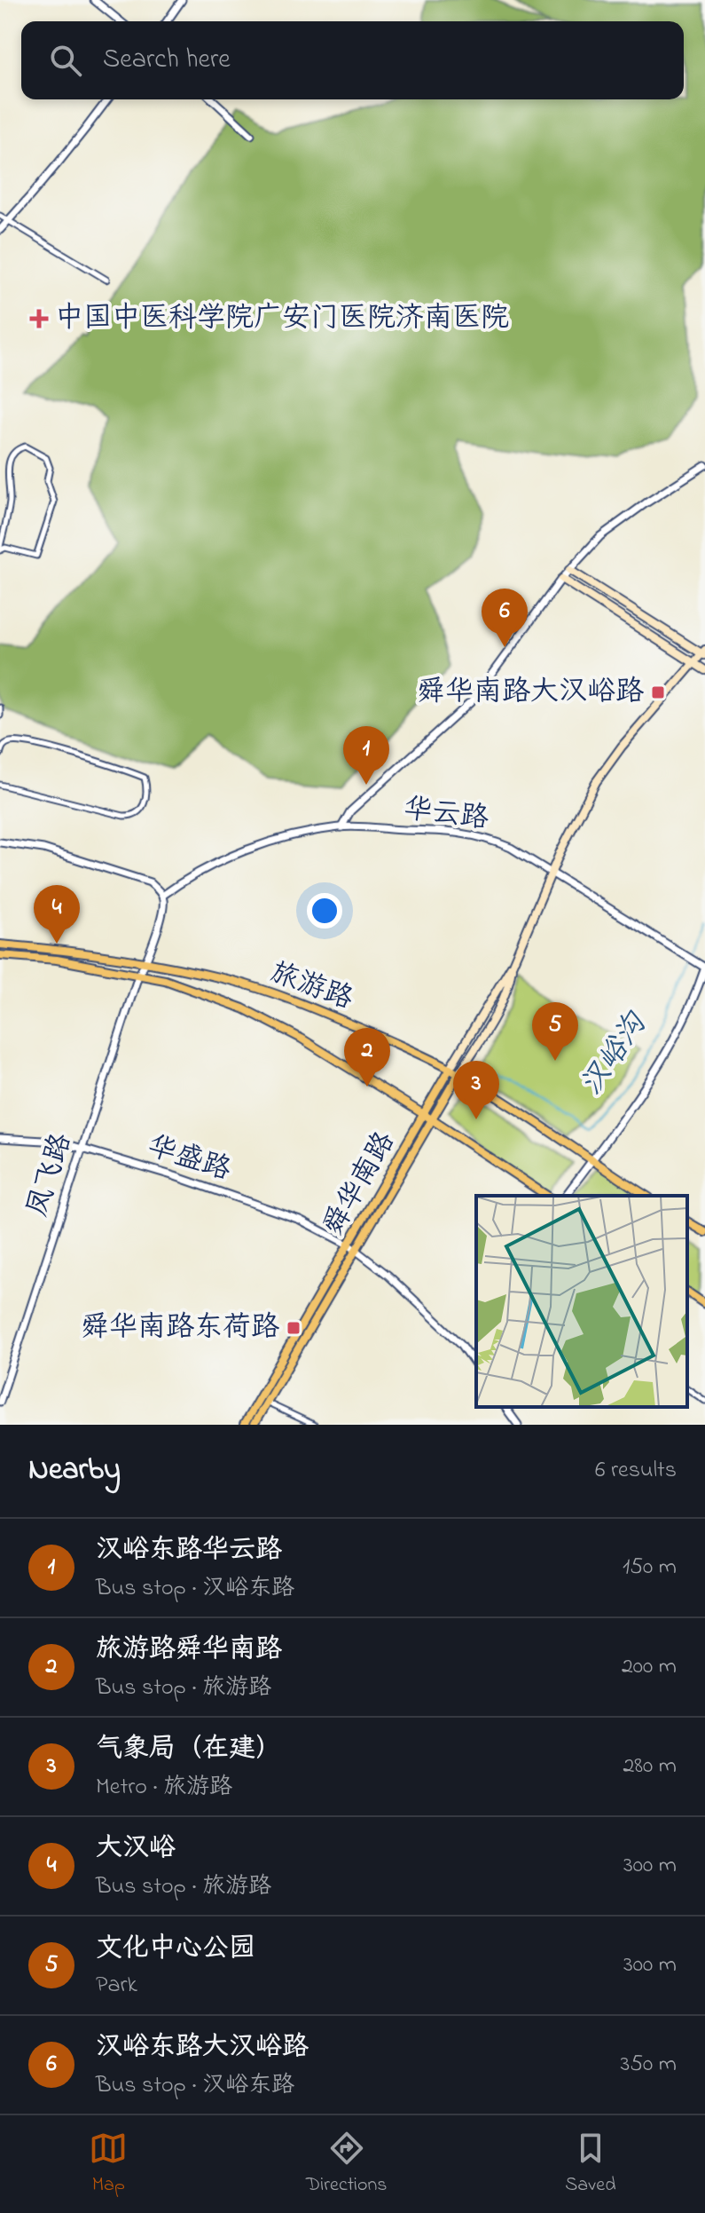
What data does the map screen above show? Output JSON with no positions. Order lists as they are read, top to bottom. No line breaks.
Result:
{"streets":{"main road":["旅游路","舜华南路"],"street":["华云路","华盛路","凤飞路"]},"crossings":[["华云路","舜华南路"],["旅游路","凤飞路"],["旅游路","舜华南路"],["华盛路","凤飞路"],["华盛路","舜华南路"]],"water":["汉峪沟"],"places":{"health":["中国中医科学院广安门医院济南医院"],"transit":["舜华南路大汉峪路","舜华南路东荷路"]},"page":{"search":"Search here","pins":["6","1","4","5","2","3"],"heading":["Nearby","6 results"],"list":[{"mark":"1","name":"汉峪东路华云路","note":"Bus stop · 汉峪东路","value":"150 m"},{"mark":"2","name":"旅游路舜华南路","note":"Bus stop · 旅游路","value":"200 m"},{"mark":"3","name":"气象局（在建）","note":"Metro · 旅游路","value":"280 m"},{"mark":"4","name":"大汉峪","note":"Bus stop · 旅游路","value":"300 m"},{"mark":"5","name":"文化中心公园","note":"Park","value":"300 m"},{"mark":"6","name":"汉峪东路大汉峪路","note":"Bus stop · 汉峪东路","value":"350 m"}],"nav":["Map","Directions","Saved"]}}
